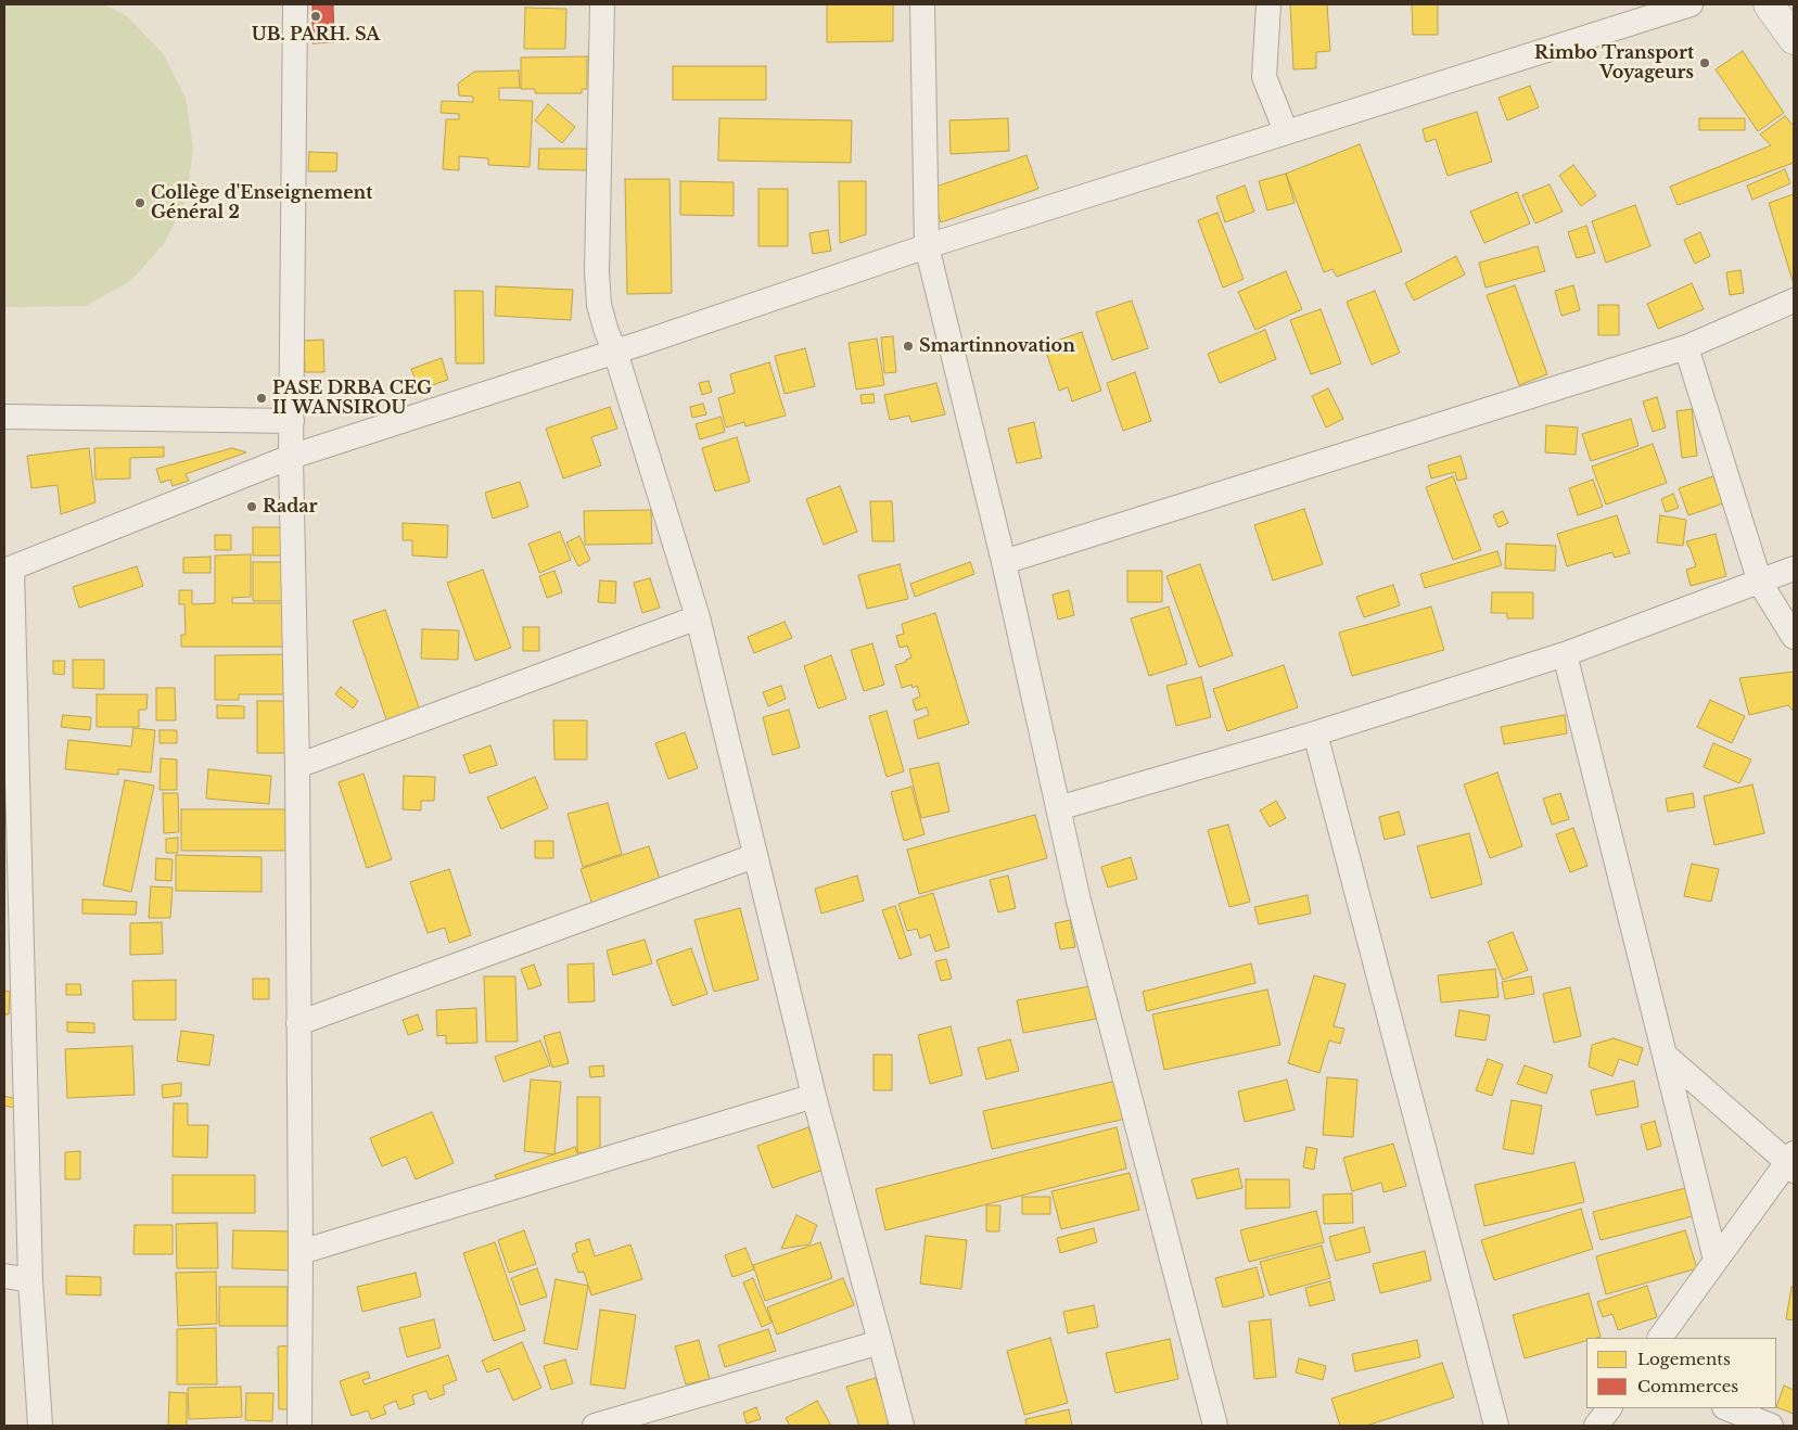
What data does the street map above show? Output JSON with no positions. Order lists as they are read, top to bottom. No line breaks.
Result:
{"places":["UB. PARH. SA","Rimbo Transport Voyageurs","Collège d'Enseignement Général 2","Smartinnovation","PASE DRBA CEG II WANSIROU","Radar"],"legend":["Logements","Commerces"]}
